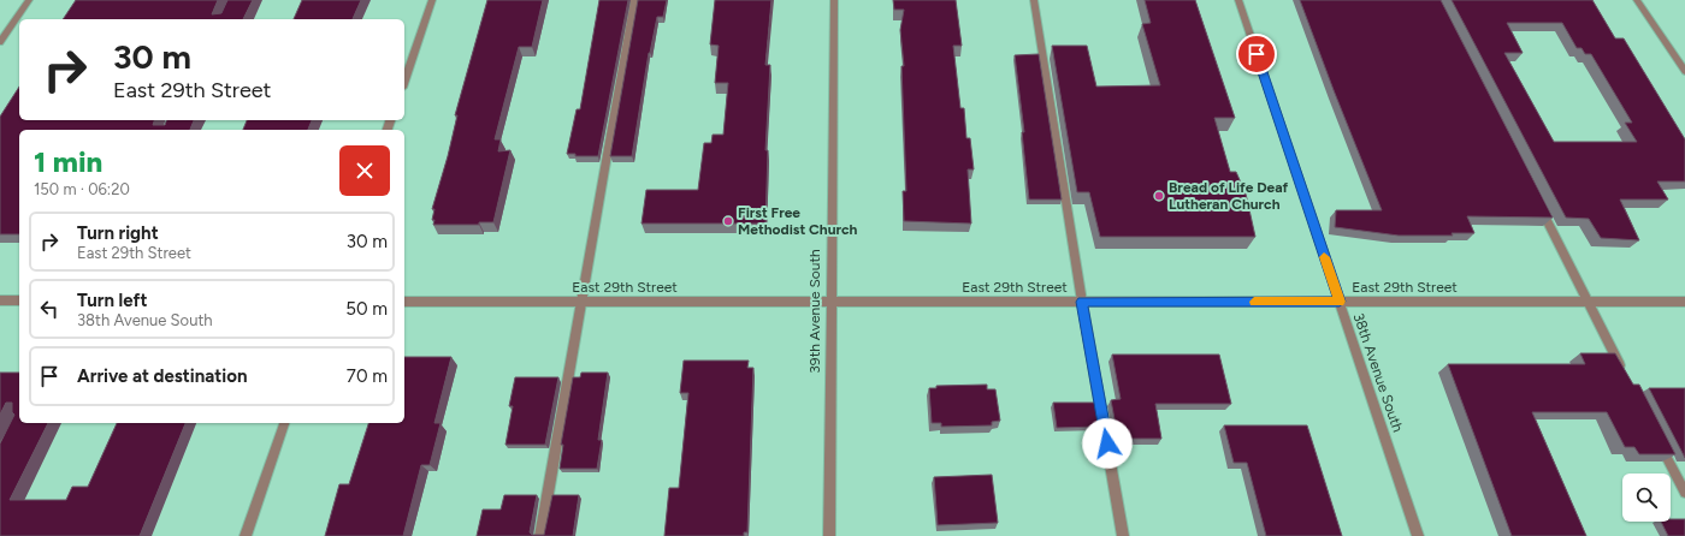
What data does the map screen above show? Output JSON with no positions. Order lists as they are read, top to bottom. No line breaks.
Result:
{"streets":{"street":["East 29th Street","39th Avenue South","38th Avenue South"]},"crossings":[["East 29th Street","39th Avenue South"],["East 29th Street","38th Avenue South"]],"places":["Bread of Life Deaf Lutheran Church","First Free Methodist Church"],"page":{"turn":["30 m","East 29th Street"],"heading":["1 min","150 m · 06:20"],"list":[{"name":"Turn right","note":"East 29th Street","value":"30 m"},{"name":"Turn left","note":"38th Avenue South","value":"50 m"},{"name":"Arrive at destination","value":"70 m"}]}}
